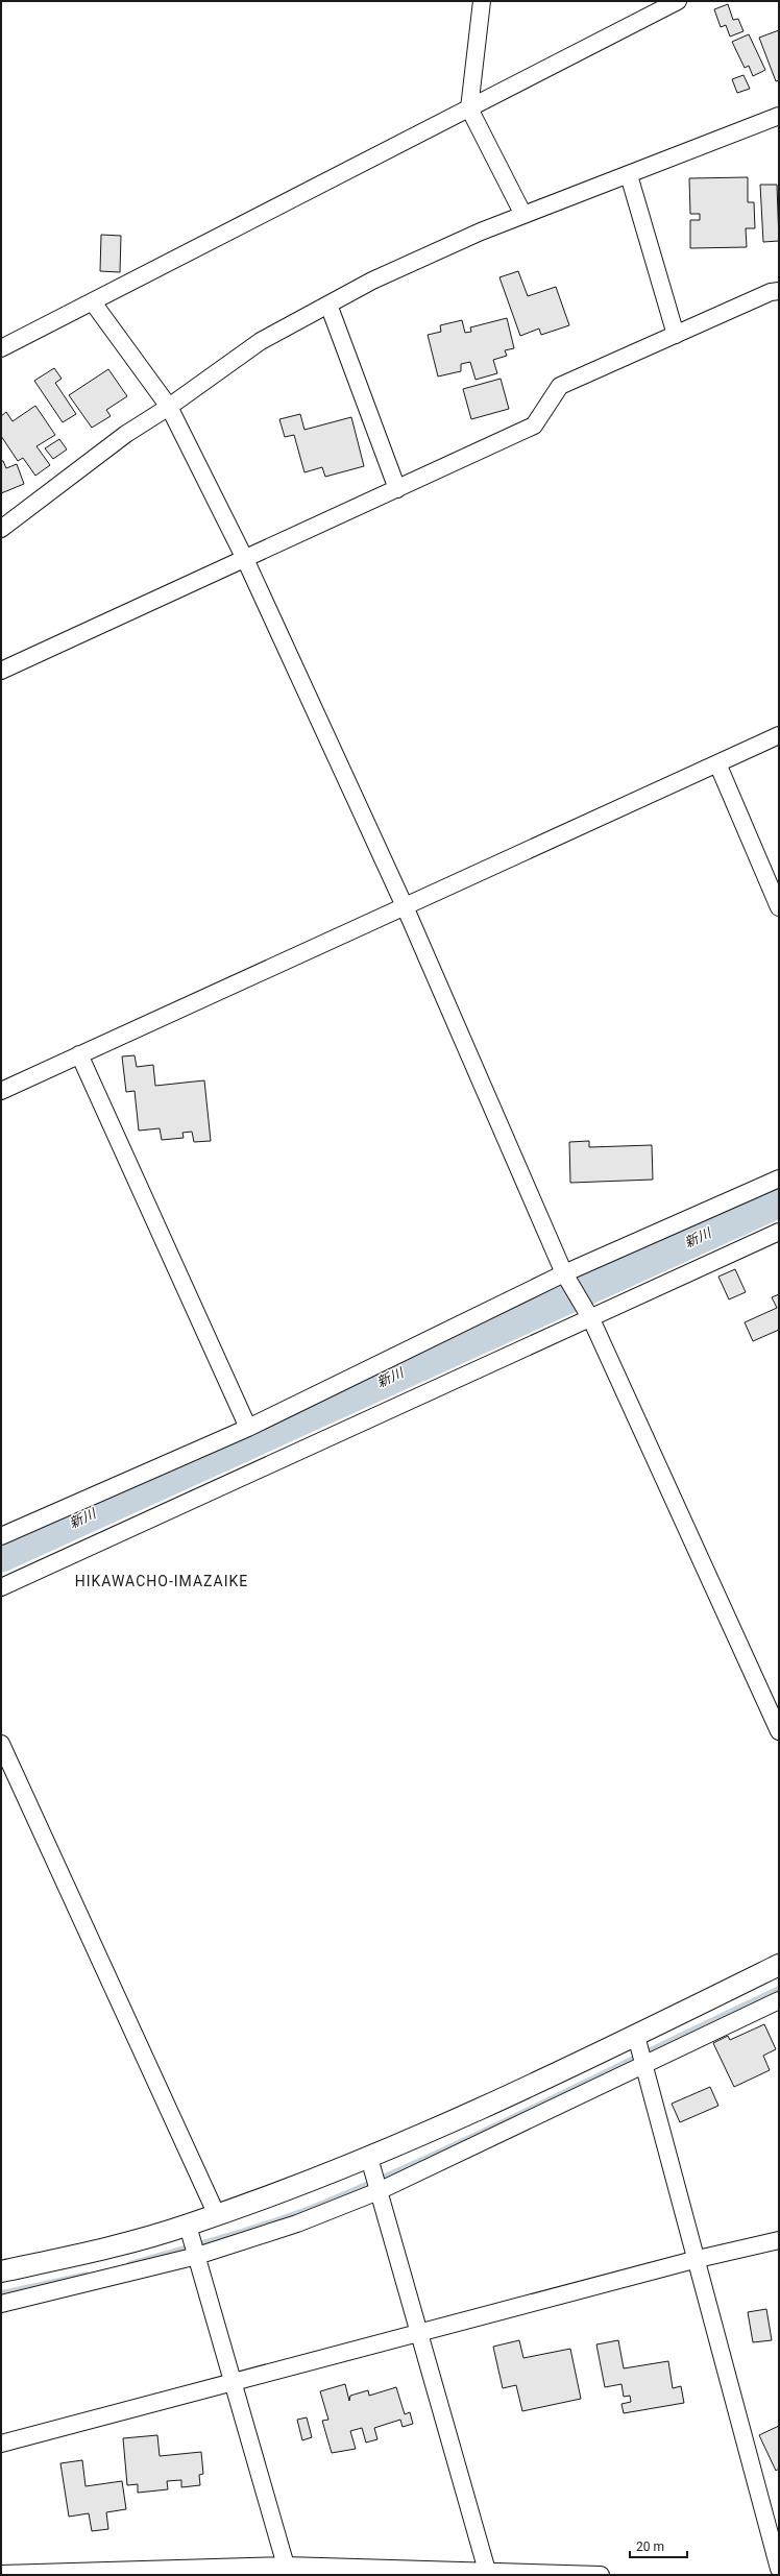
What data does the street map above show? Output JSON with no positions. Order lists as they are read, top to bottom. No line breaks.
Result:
{"districts":["HIKAWACHO-IMAZAIKE"],"water":["新川"],"scale_bar":"20 m"}
